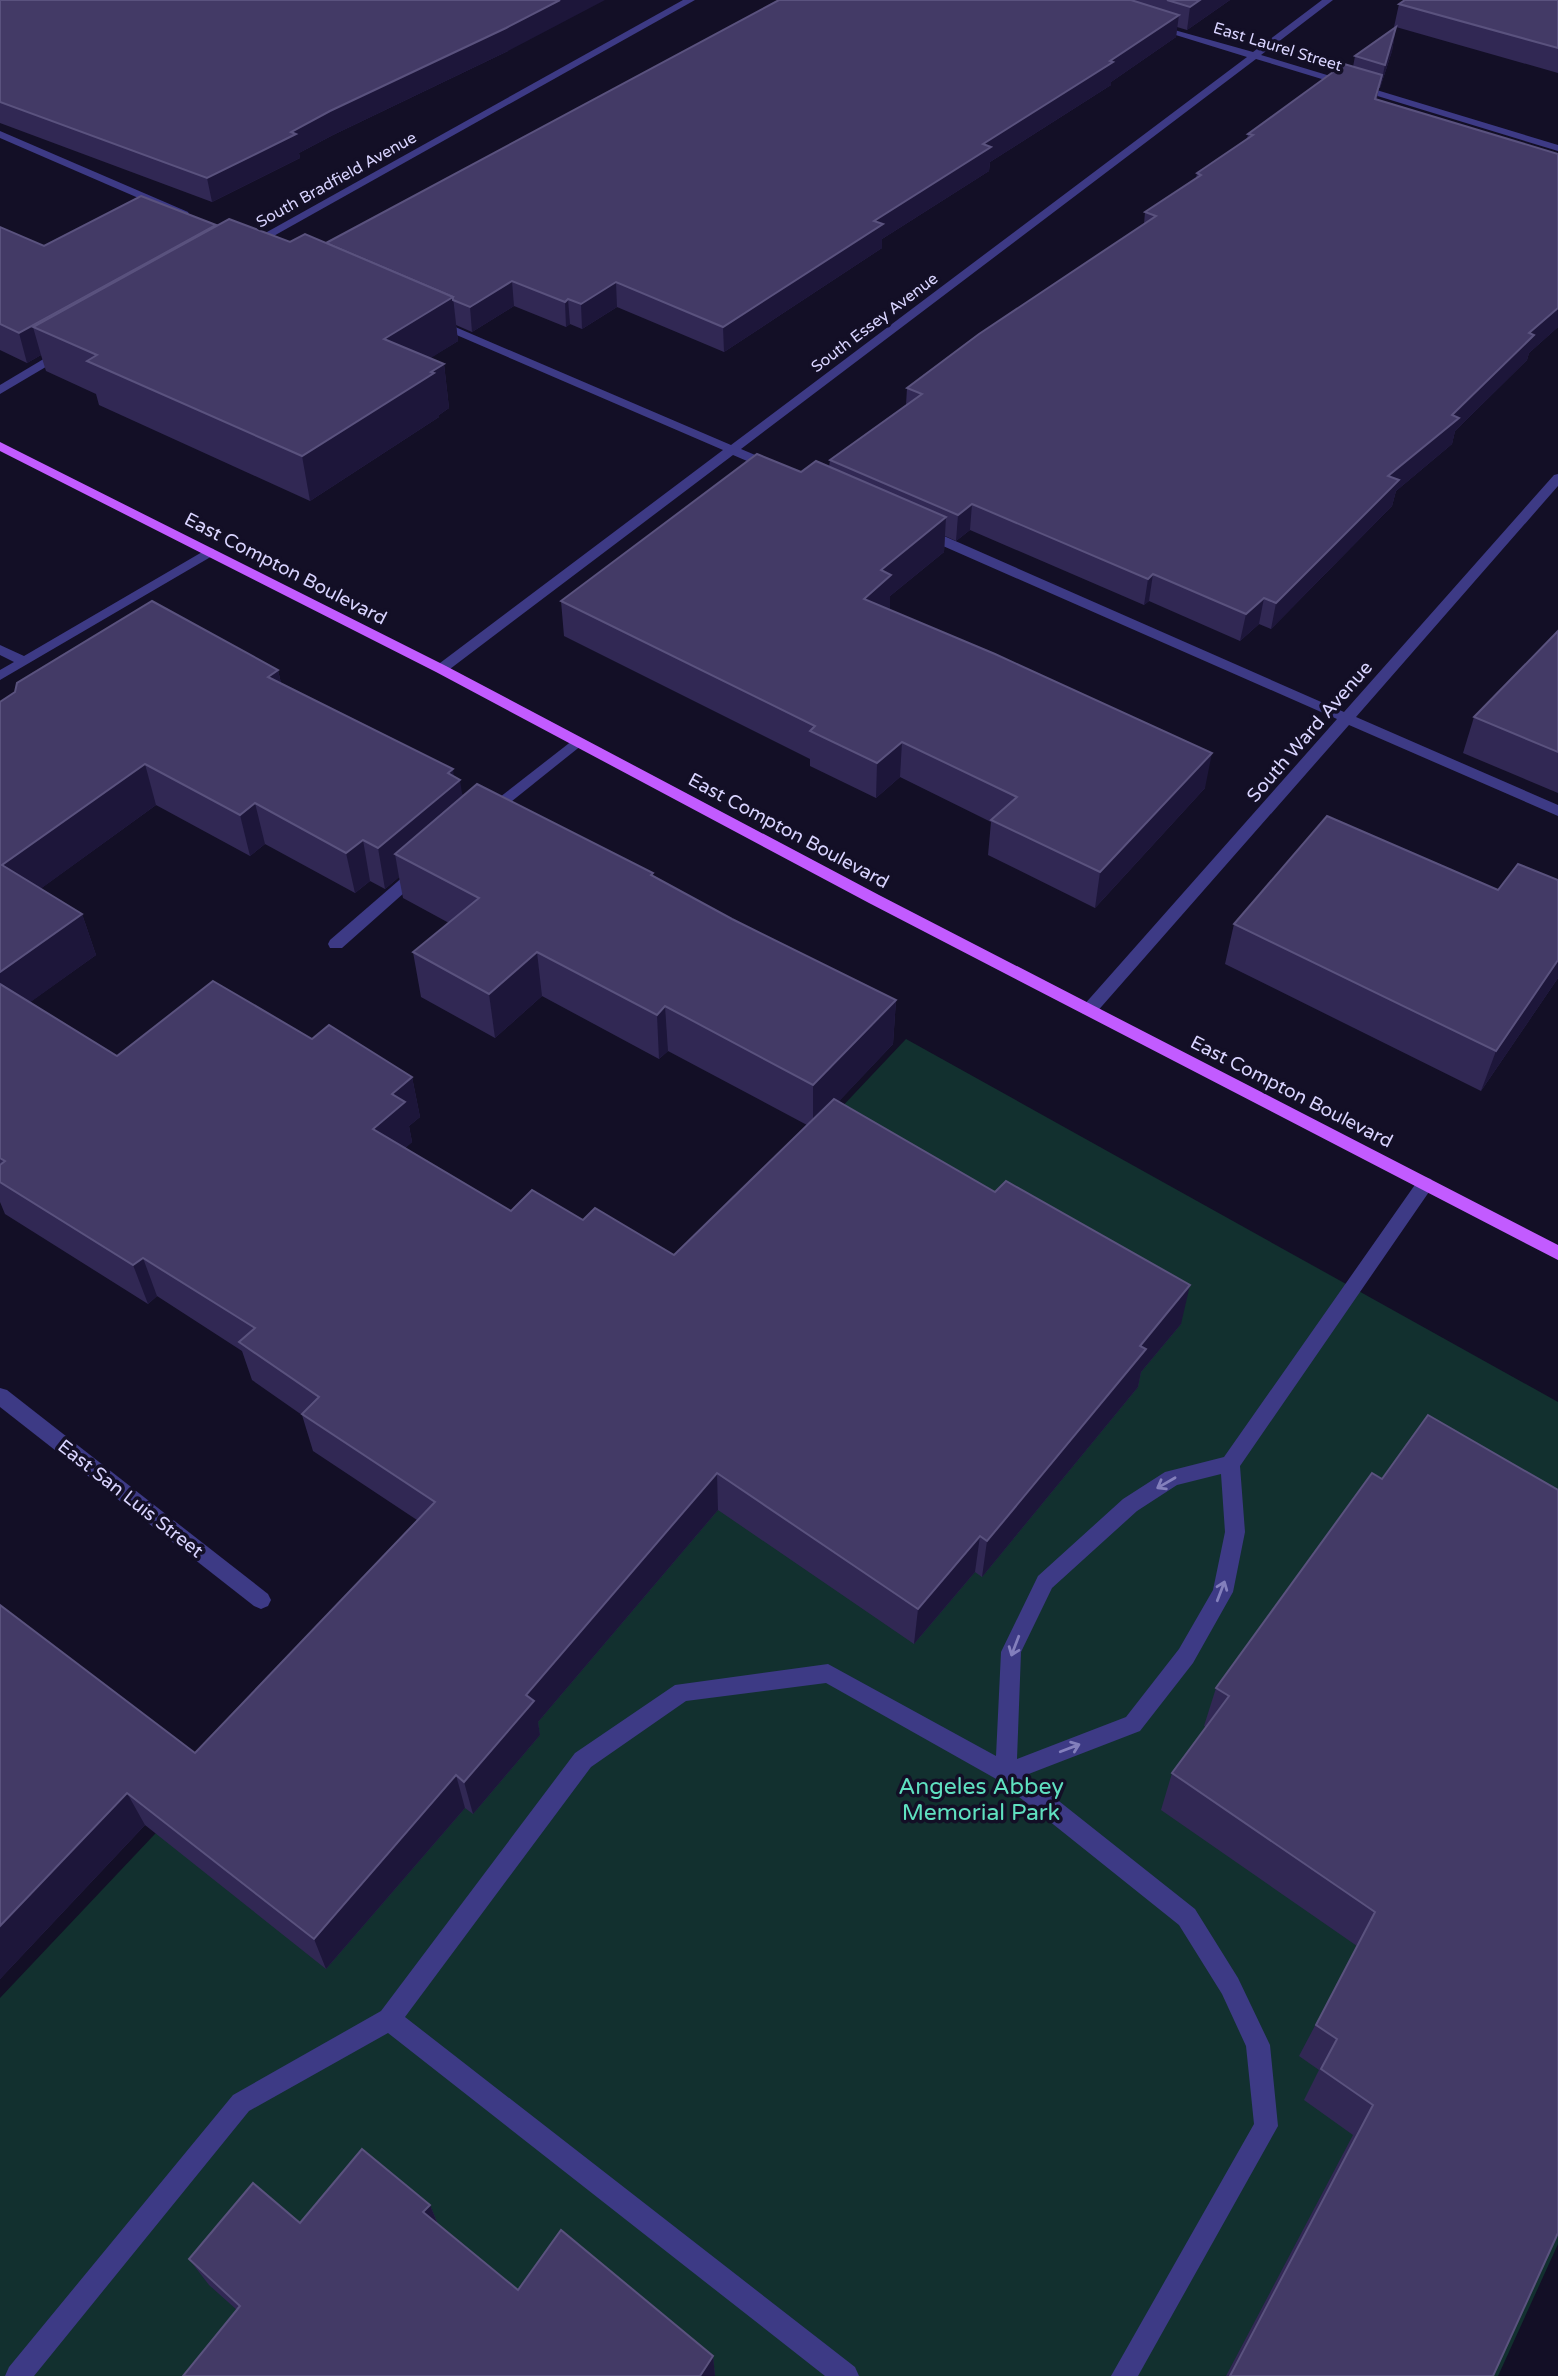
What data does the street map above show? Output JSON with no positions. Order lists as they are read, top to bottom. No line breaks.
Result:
{"streets":{"main road":["East Compton Boulevard"],"street":["East Laurel Street","South Bradfield Avenue","South Essey Avenue","South Ward Avenue","East San Luis Street"]},"crossings":[["East Laurel Street","South Essey Avenue"],["South Essey Avenue","East Compton Boulevard"],["East Compton Boulevard","South Ward Avenue"]],"parks":["Angeles Abbey Memorial Park"]}
